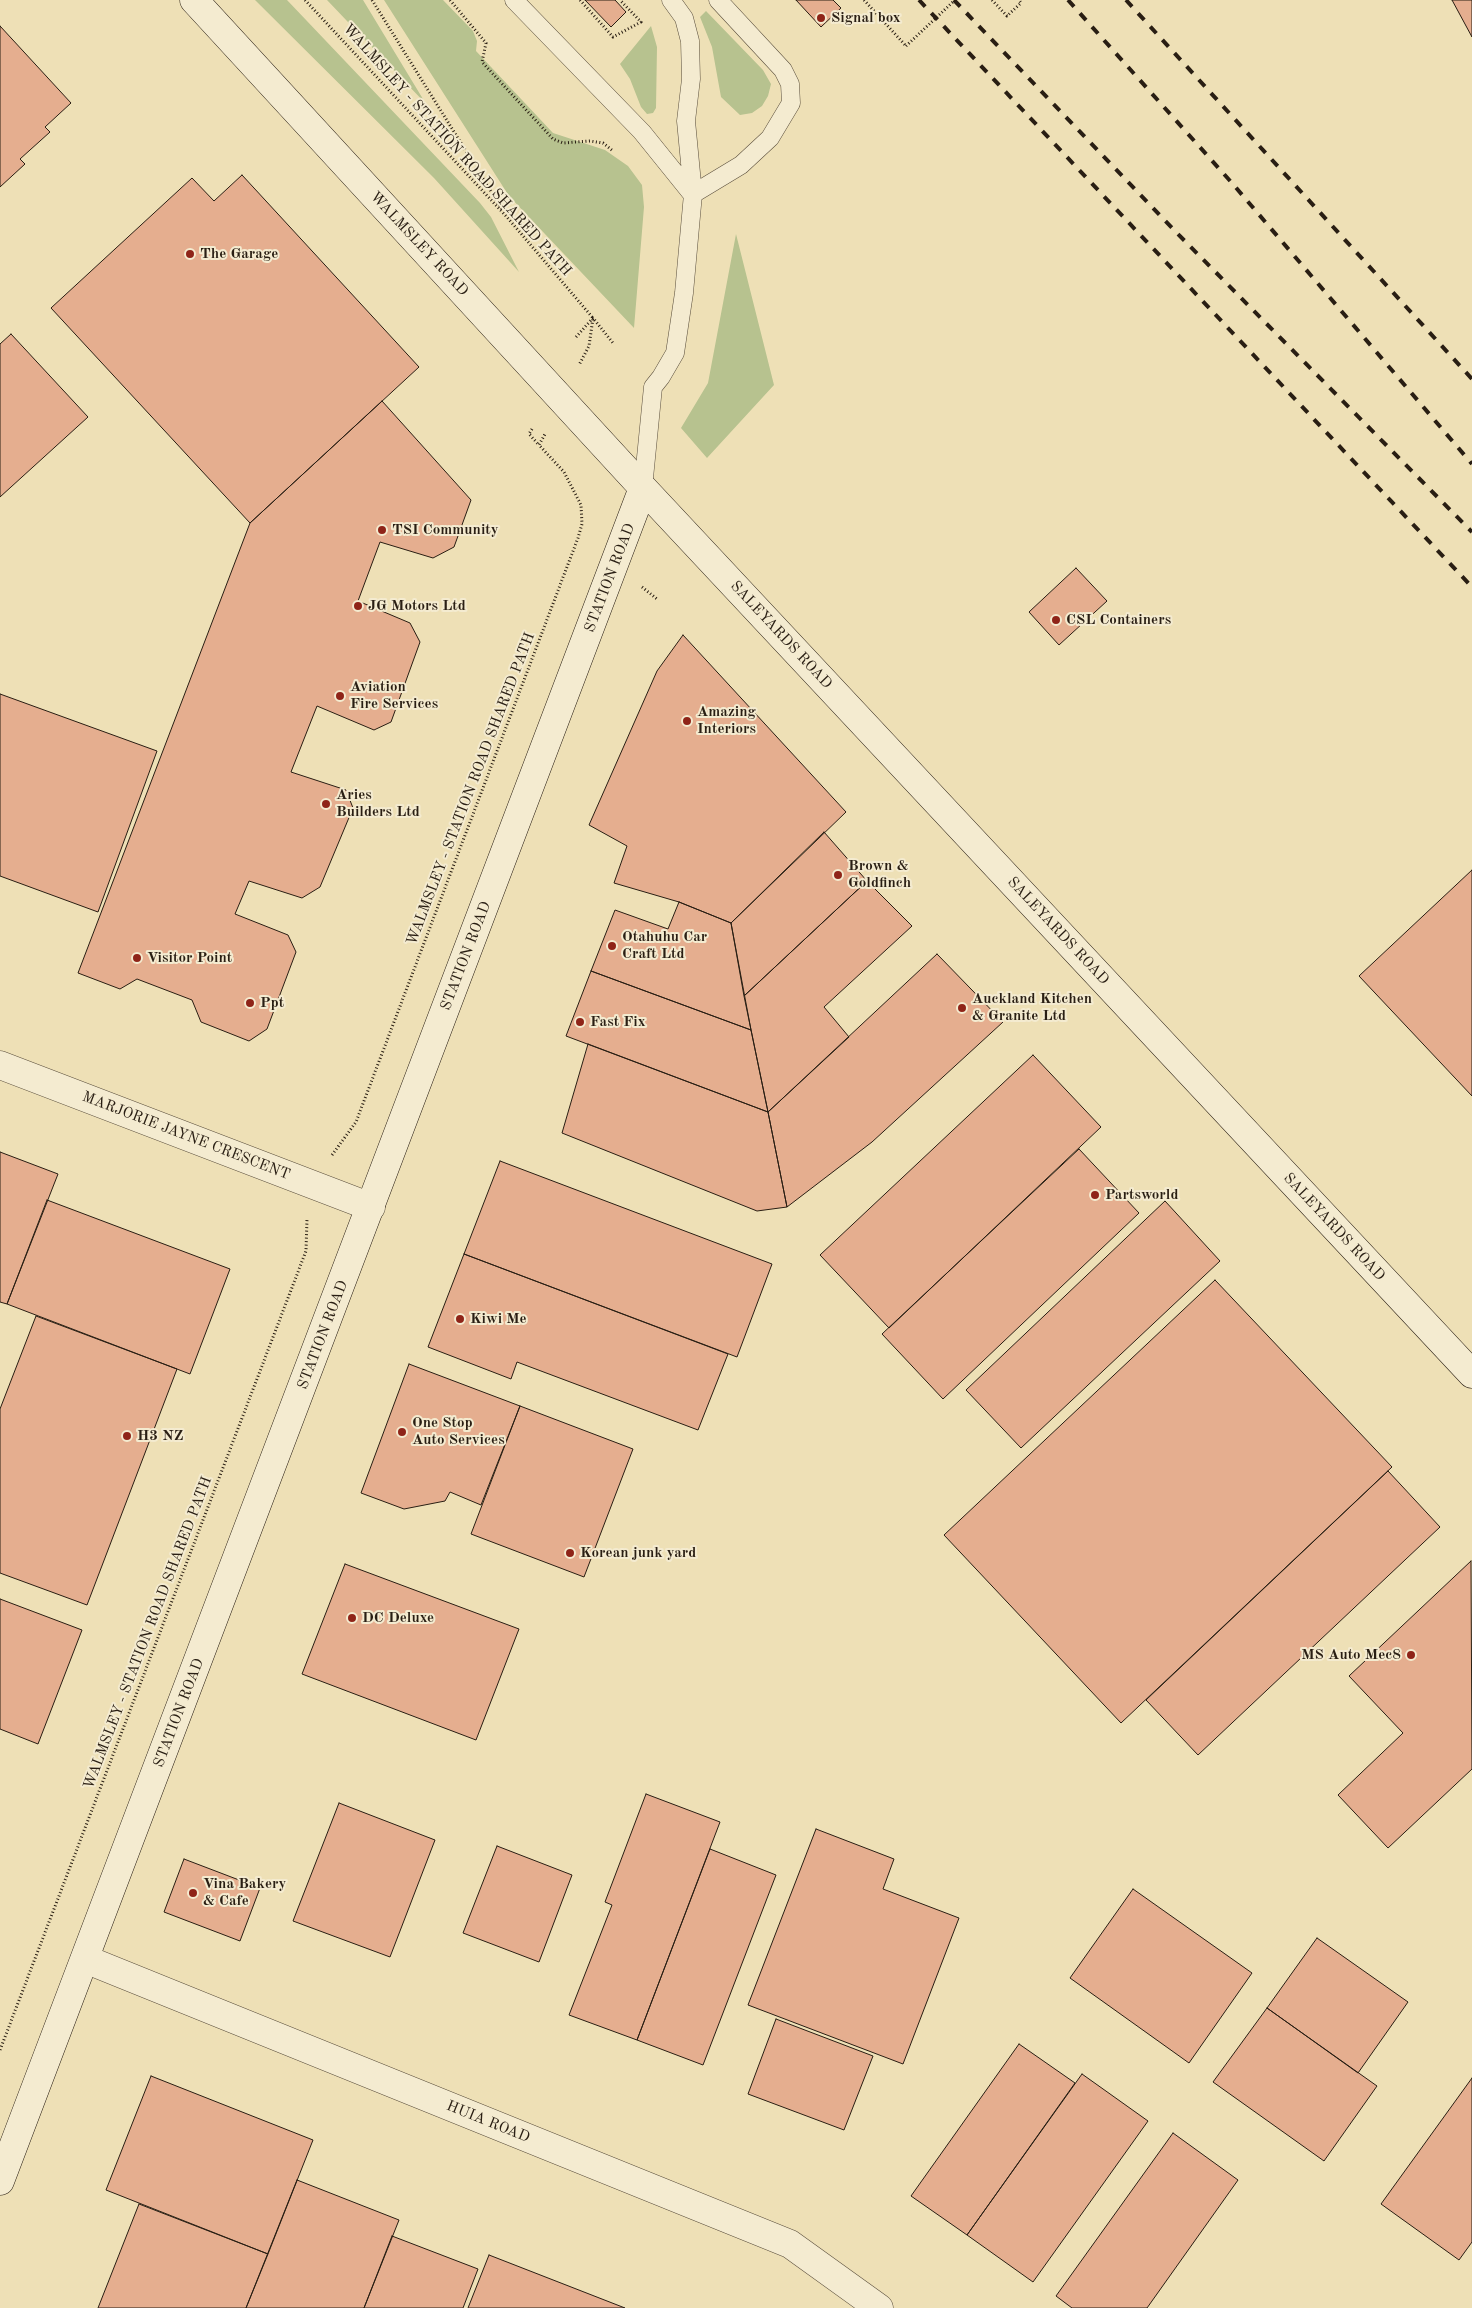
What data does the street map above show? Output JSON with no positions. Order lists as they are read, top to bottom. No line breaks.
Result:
{"streets":{"street":["WALMSLEY ROAD","STATION ROAD","SALEYARDS ROAD","MARJORIE JAYNE CRESCENT","HUIA ROAD"],"path":["WALMSLEY - STATION ROAD SHARED PATH"]},"crossings":[["WALMSLEY ROAD","STATION ROAD"],["WALMSLEY ROAD","SALEYARDS ROAD"],["STATION ROAD","SALEYARDS ROAD"],["STATION ROAD","MARJORIE JAYNE CRESCENT"],["STATION ROAD","HUIA ROAD"]],"places":["Signal box","The Garage","TSI Community","JG Motors Ltd","CSL Containers","Aviation Fire Services","Amazing Interiors","Aries Builders Ltd","Brown & Goldfinch","Otahuhu Car Craft Ltd","Visitor Point","Ppt","Auckland Kitchen & Granite Ltd","Fast Fix","Partsworld","Kiwi Me","One Stop Auto Services","H3 NZ","Korean junk yard","DC Deluxe","MS Auto Mec8","Vina Bakery & Cafe"]}
